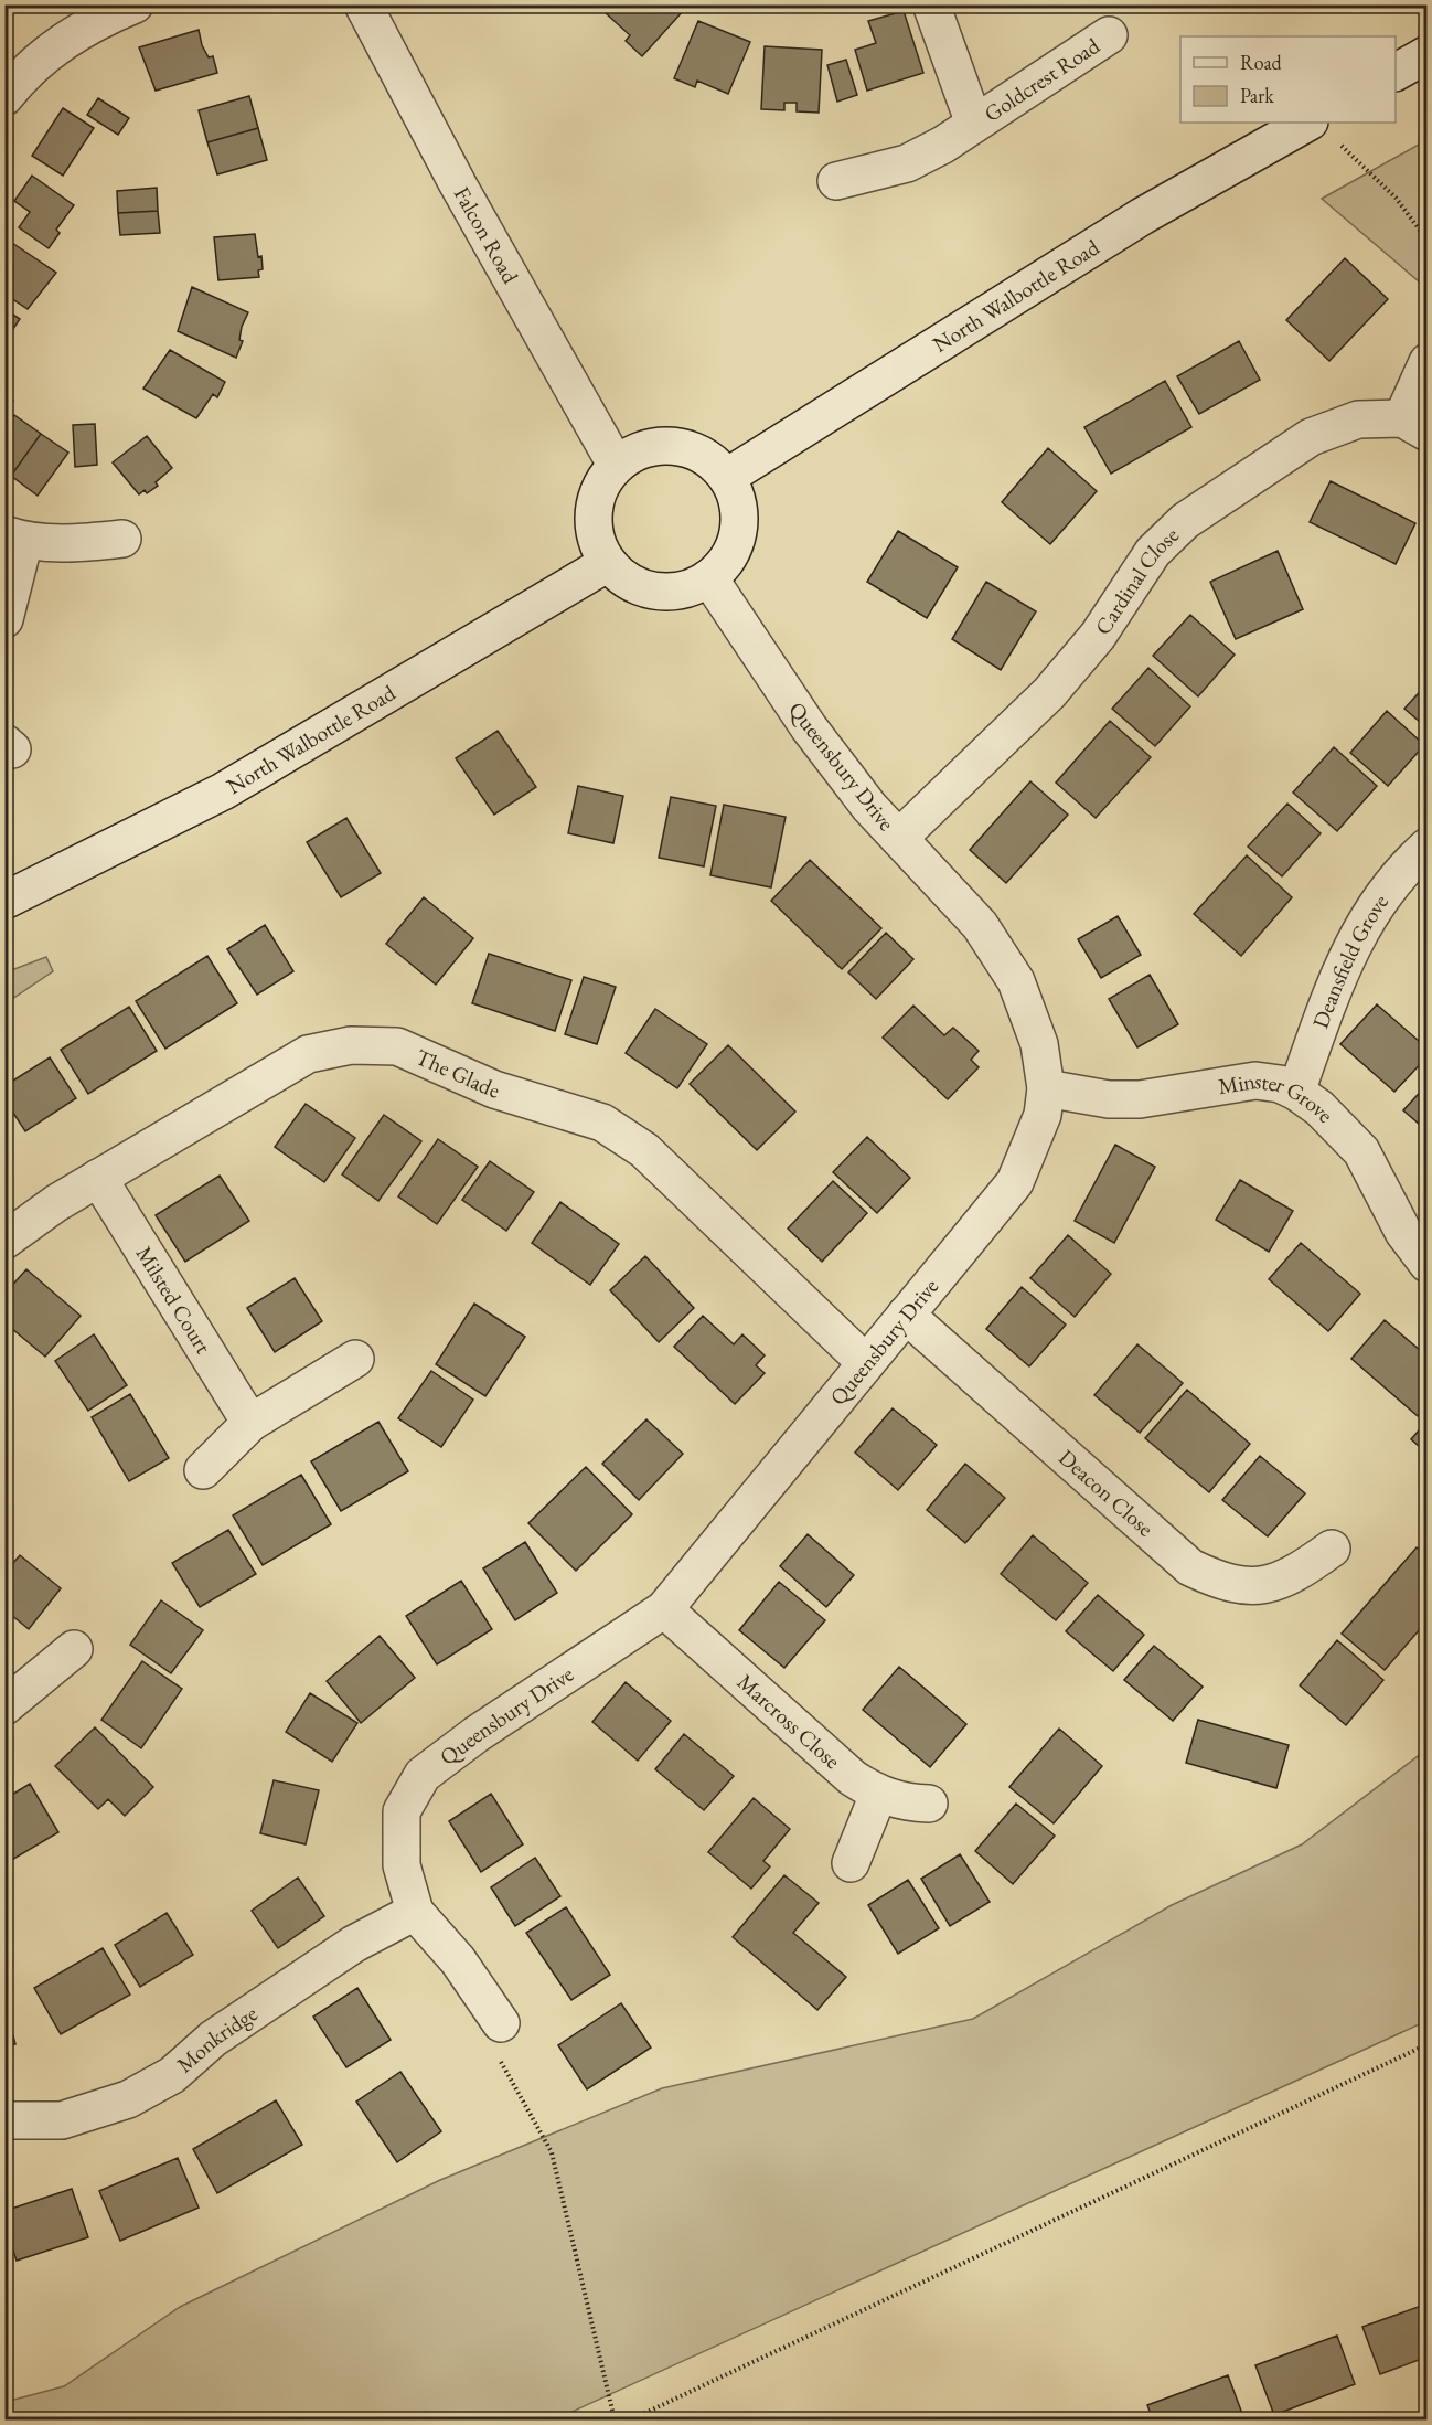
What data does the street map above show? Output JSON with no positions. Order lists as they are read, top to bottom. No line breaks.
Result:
{"streets":{"street":["Goldcrest Road","Falcon Road","North Walbottle Road","Cardinal Close","Queensbury Drive","Deansfield Grove","The Glade","Minster Grove","Milsted Court","Deacon Close","Marcross Close","Monkridge"]},"crossings":[["Falcon Road","North Walbottle Road"],["Falcon Road","Queensbury Drive"],["North Walbottle Road","Queensbury Drive"],["Cardinal Close","Queensbury Drive"],["Queensbury Drive","The Glade"],["Queensbury Drive","Minster Grove"],["Queensbury Drive","Deacon Close"],["Queensbury Drive","Marcross Close"],["Queensbury Drive","Monkridge"],["Deansfield Grove","Minster Grove"],["The Glade","Milsted Court"]],"legend":["Road","Park"]}
